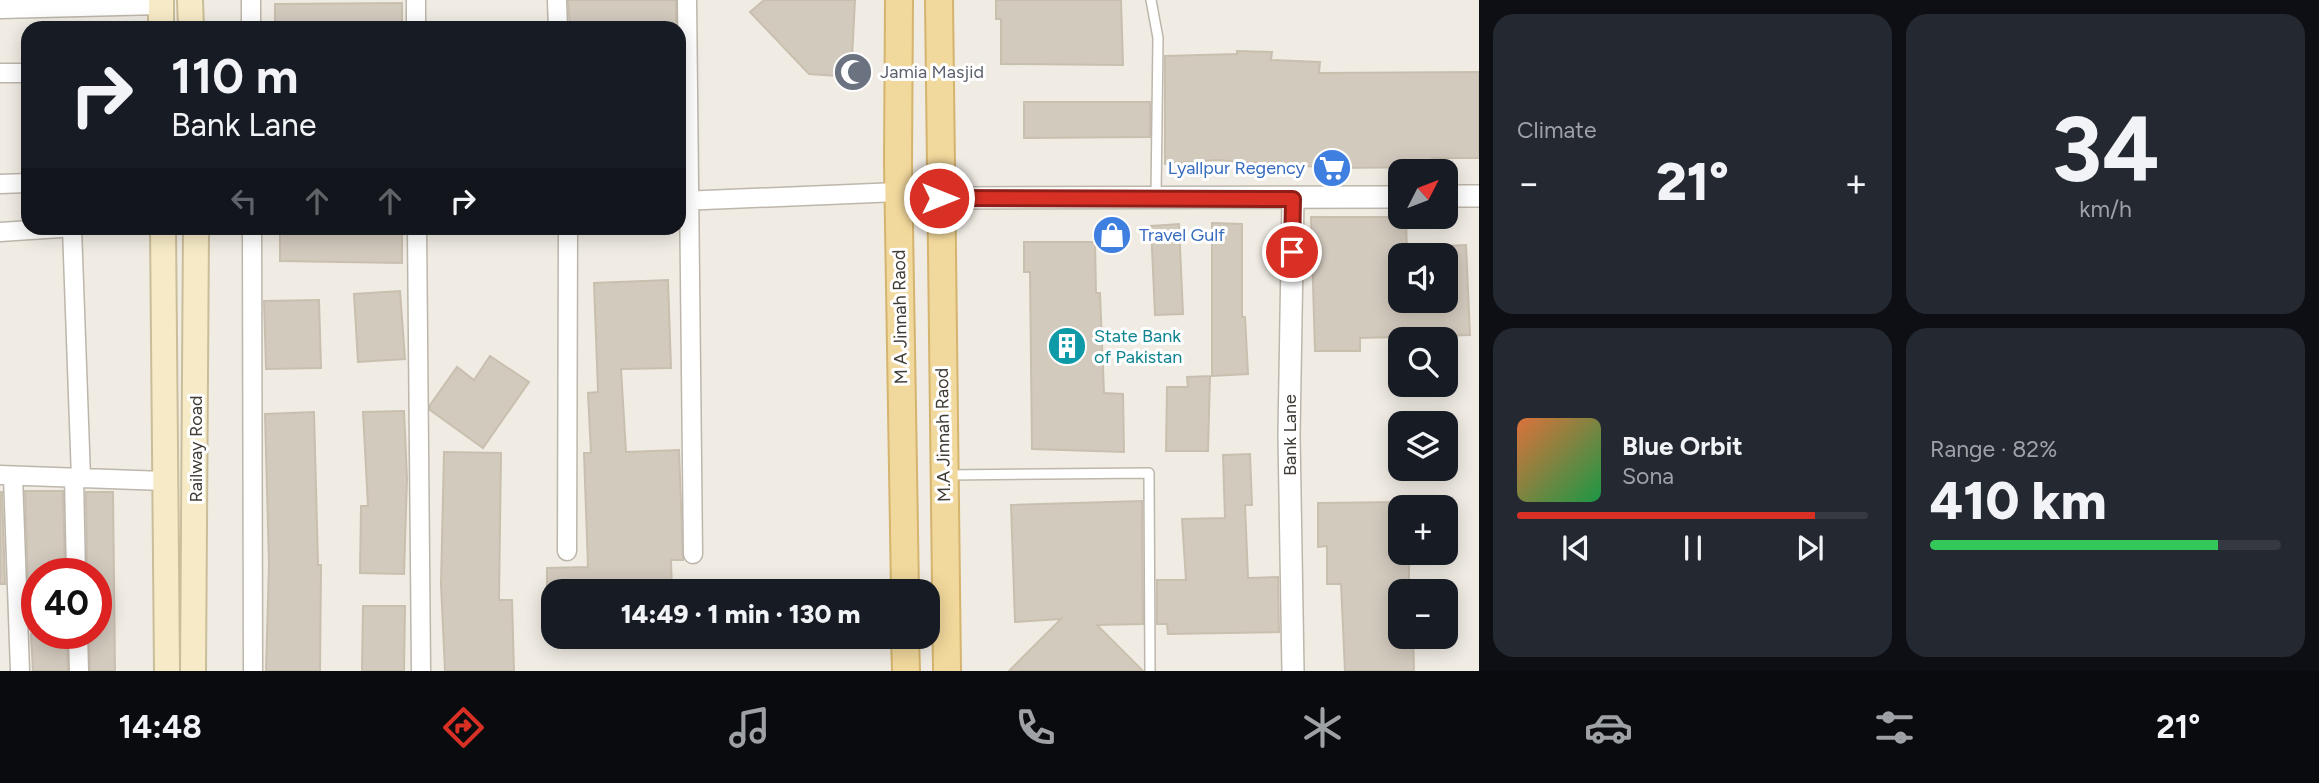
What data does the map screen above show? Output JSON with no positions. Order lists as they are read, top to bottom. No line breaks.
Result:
{"streets":{"main road":["M A Jinnah Raod","M.A Jinnah Raod","Railway Road"],"street":["Bank Lane"]},"places":{"mosque":["Jamia Masjid"],"supermarket":["Lyallpur Regency"],"shop":["Travel Gulf"],"building":["State Bank of Pakistan"]},"north":"top right","page":{"tile":["Climate",["34","km/h"],["Range · 82%","410 km"]],"turn":["110 m","Bank Lane"],"heat":["−","21°","+"],"map_buttons":["+","−"],"song":["Blue Orbit","Sona"],"limit":"40","trip":"14:49 · 1 min · 130 m","tabs":["14:48","21°"]}}
